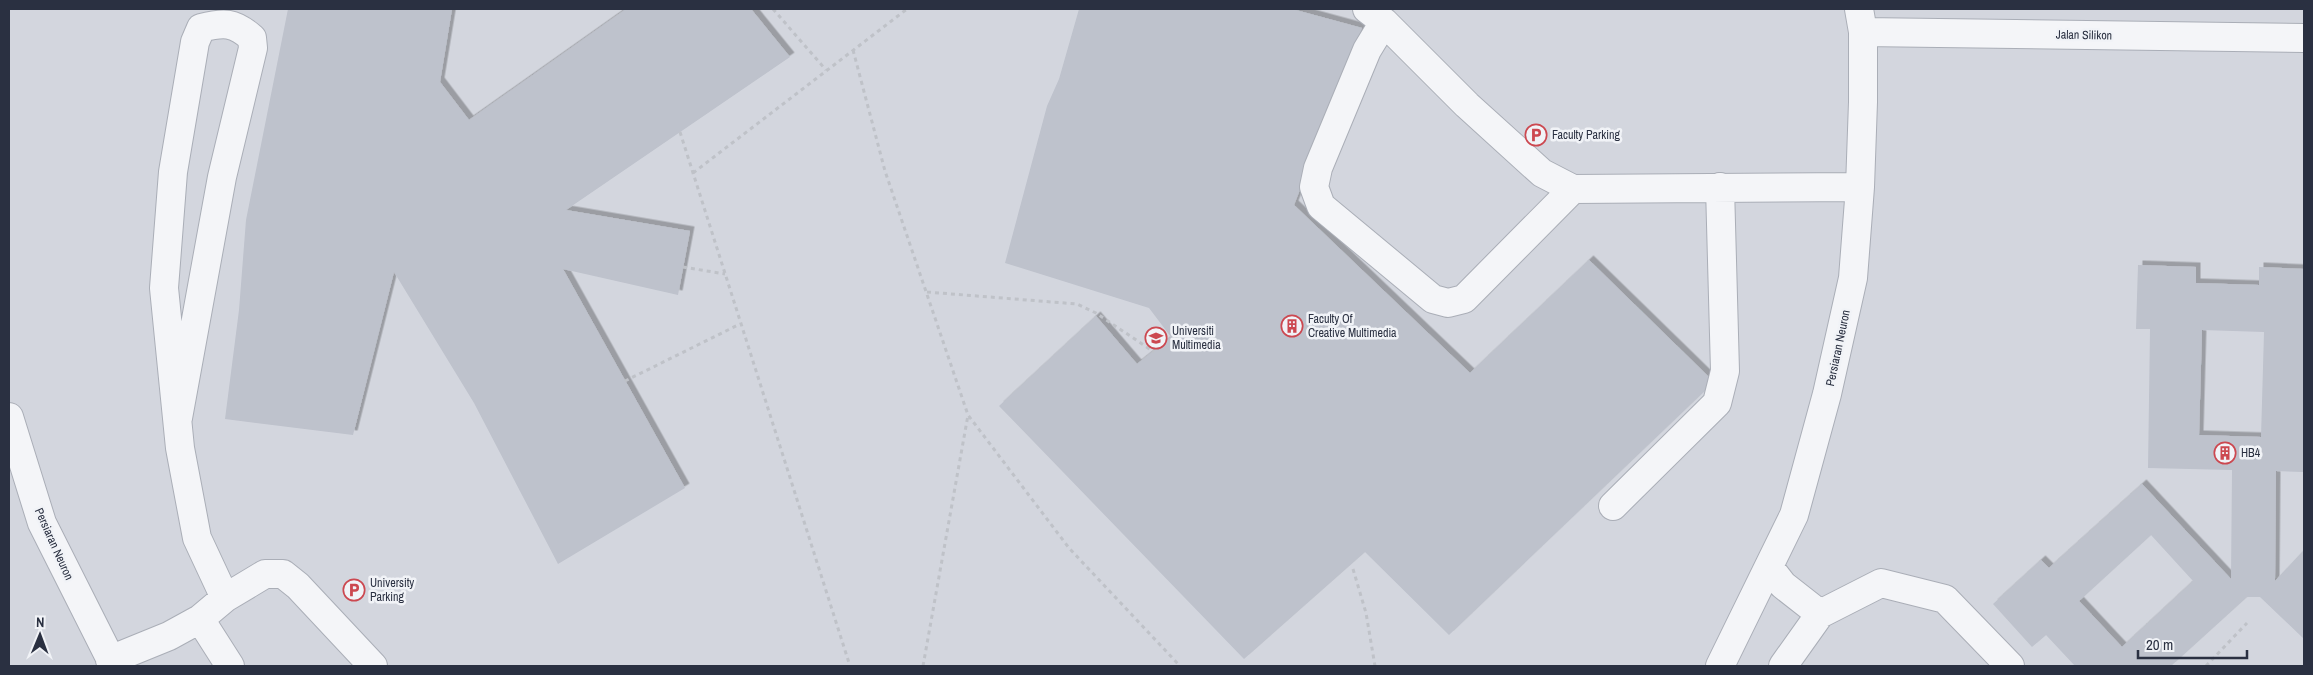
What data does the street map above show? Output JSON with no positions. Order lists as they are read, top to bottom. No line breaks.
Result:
{"streets":{"street":["Jalan Silikon","Persiaran Neuron"]},"crossings":[["Jalan Silikon","Persiaran Neuron"]],"places":{"parking":["Faculty Parking","University Parking"],"building":["Faculty Of Creative Multimedia","HB4"],"school or university":["Universiti Multimedia"]},"scale_bar":"20 m","north":"top"}
